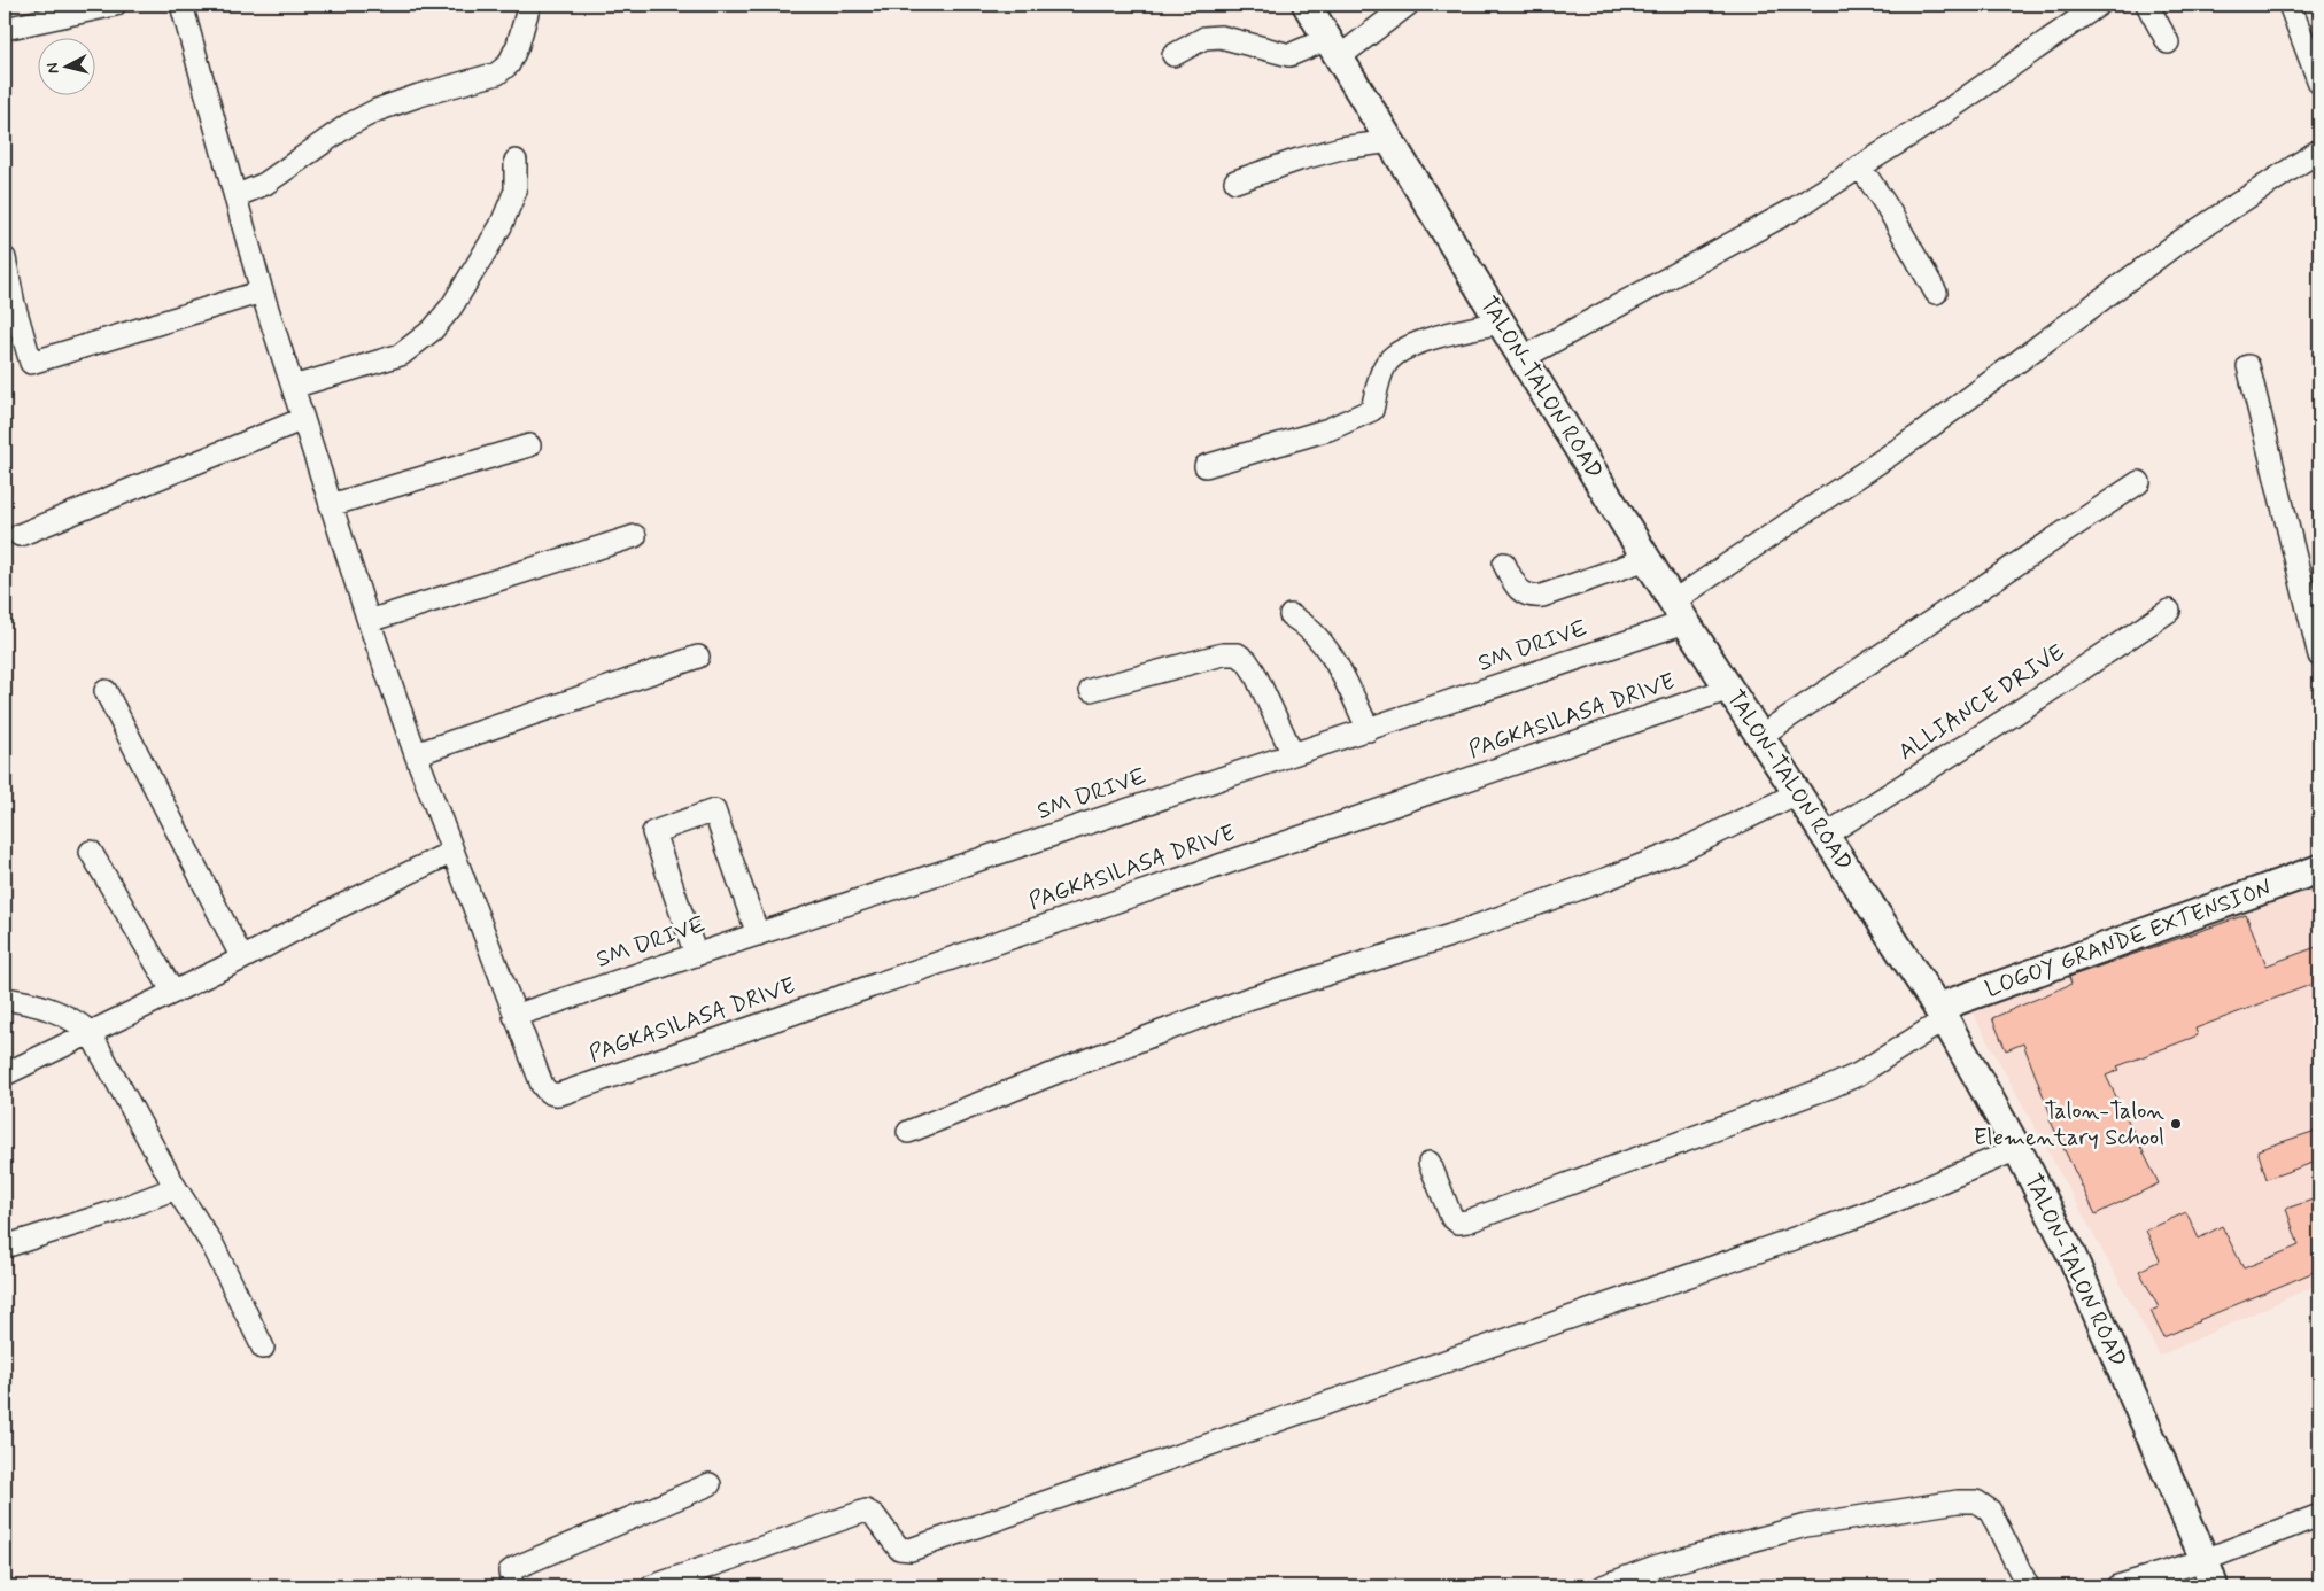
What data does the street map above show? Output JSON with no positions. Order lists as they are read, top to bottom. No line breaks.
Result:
{"streets":{"street":["TALON-TALON ROAD","SM DRIVE","ALLIANCE DRIVE","PAGKASILASA DRIVE","LOGOY GRANDE EXTENSION"]},"crossings":[["TALON-TALON ROAD","SM DRIVE"],["TALON-TALON ROAD","ALLIANCE DRIVE"],["TALON-TALON ROAD","PAGKASILASA DRIVE"],["TALON-TALON ROAD","LOGOY GRANDE EXTENSION"],["SM DRIVE","PAGKASILASA DRIVE"]],"places":["Talon-Talon Elementary School"],"north":"left"}
